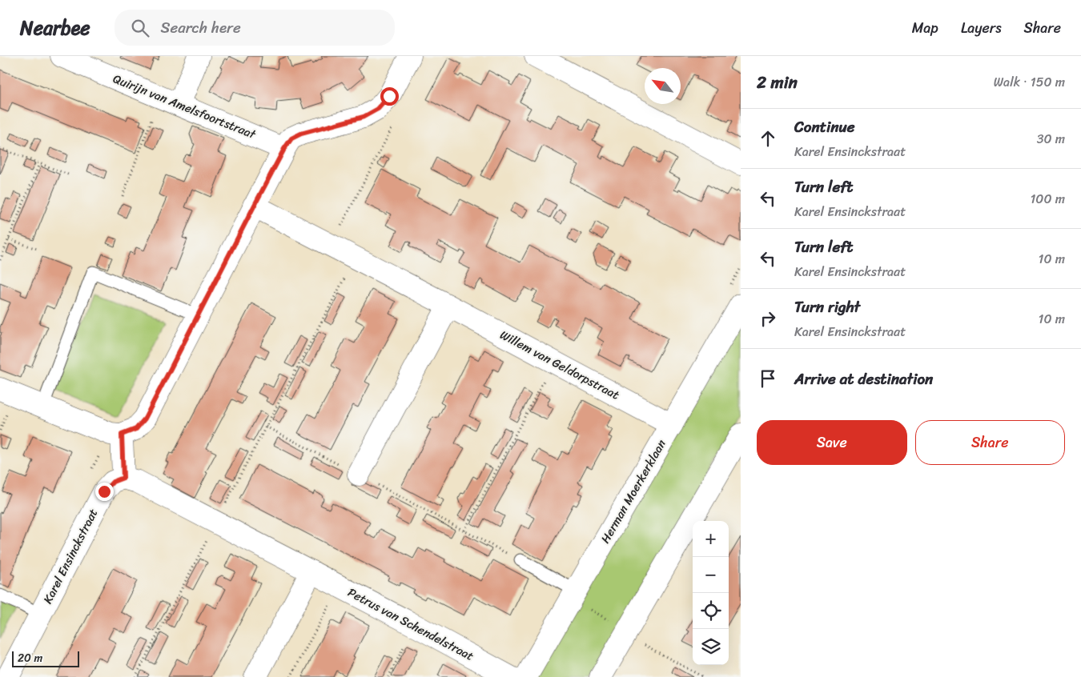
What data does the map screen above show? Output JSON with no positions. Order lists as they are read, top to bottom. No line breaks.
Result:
{"streets":{"street":["Quirijn van Amelsfoortstraat","Willem van Geldorpstraat","Herman Moerkerklaan","Karel Ensinckstraat","Petrus van Schendelstraat"]},"crossings":[["Willem van Geldorpstraat","Herman Moerkerklaan"],["Karel Ensinckstraat","Petrus van Schendelstraat"]],"scale_bar":"20 m","north":"top left","page":{"header":"Nearbee","search":"Search here","nav":["Map","Layers","Share"],"heading":["2 min","Walk · 150 m"],"list":[["Continue","Karel Ensinckstraat","30 m"],["Turn left","Karel Ensinckstraat","100 m"],["Turn left","Karel Ensinckstraat","10 m"],["Turn right","Karel Ensinckstraat","10 m"],"Arrive at destination"],"buttons":["Save","Share"],"map_buttons":["+","−"],"scale":"20 m"}}
